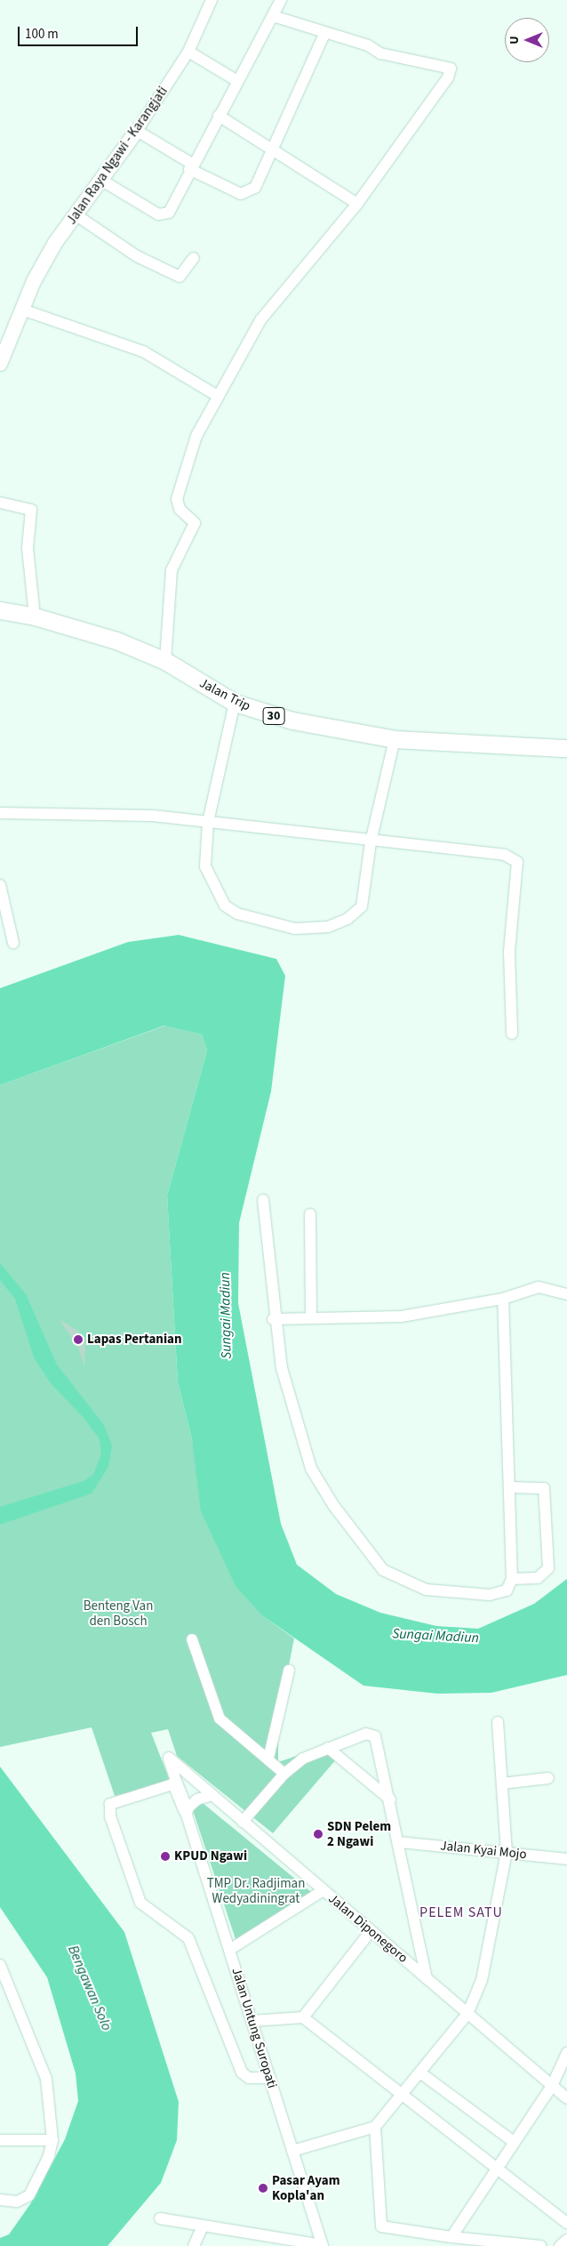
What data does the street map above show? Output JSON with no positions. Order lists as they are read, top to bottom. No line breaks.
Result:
{"streets":{"highway":["Jalan Trip","30"],"main road":["Jalan Raya Ngawi - Karangjati","Jalan Untung Suropati"],"street":["Jalan Kyai Mojo","Jalan Diponegoro"]},"crossings":[["Jalan Diponegoro","Jalan Untung Suropati"]],"districts":["PELEM SATU"],"water":["Sungai Madiun","Bengawan Solo"],"parks":["Benteng Van den Bosch","TMP Dr. Radjiman Wedyadiningrat"],"places":["Lapas Pertanian","SDN Pelem 2 Ngawi","KPUD Ngawi","Pasar Ayam Kopla'an"],"scale_bar":"100 m","north":"left"}
